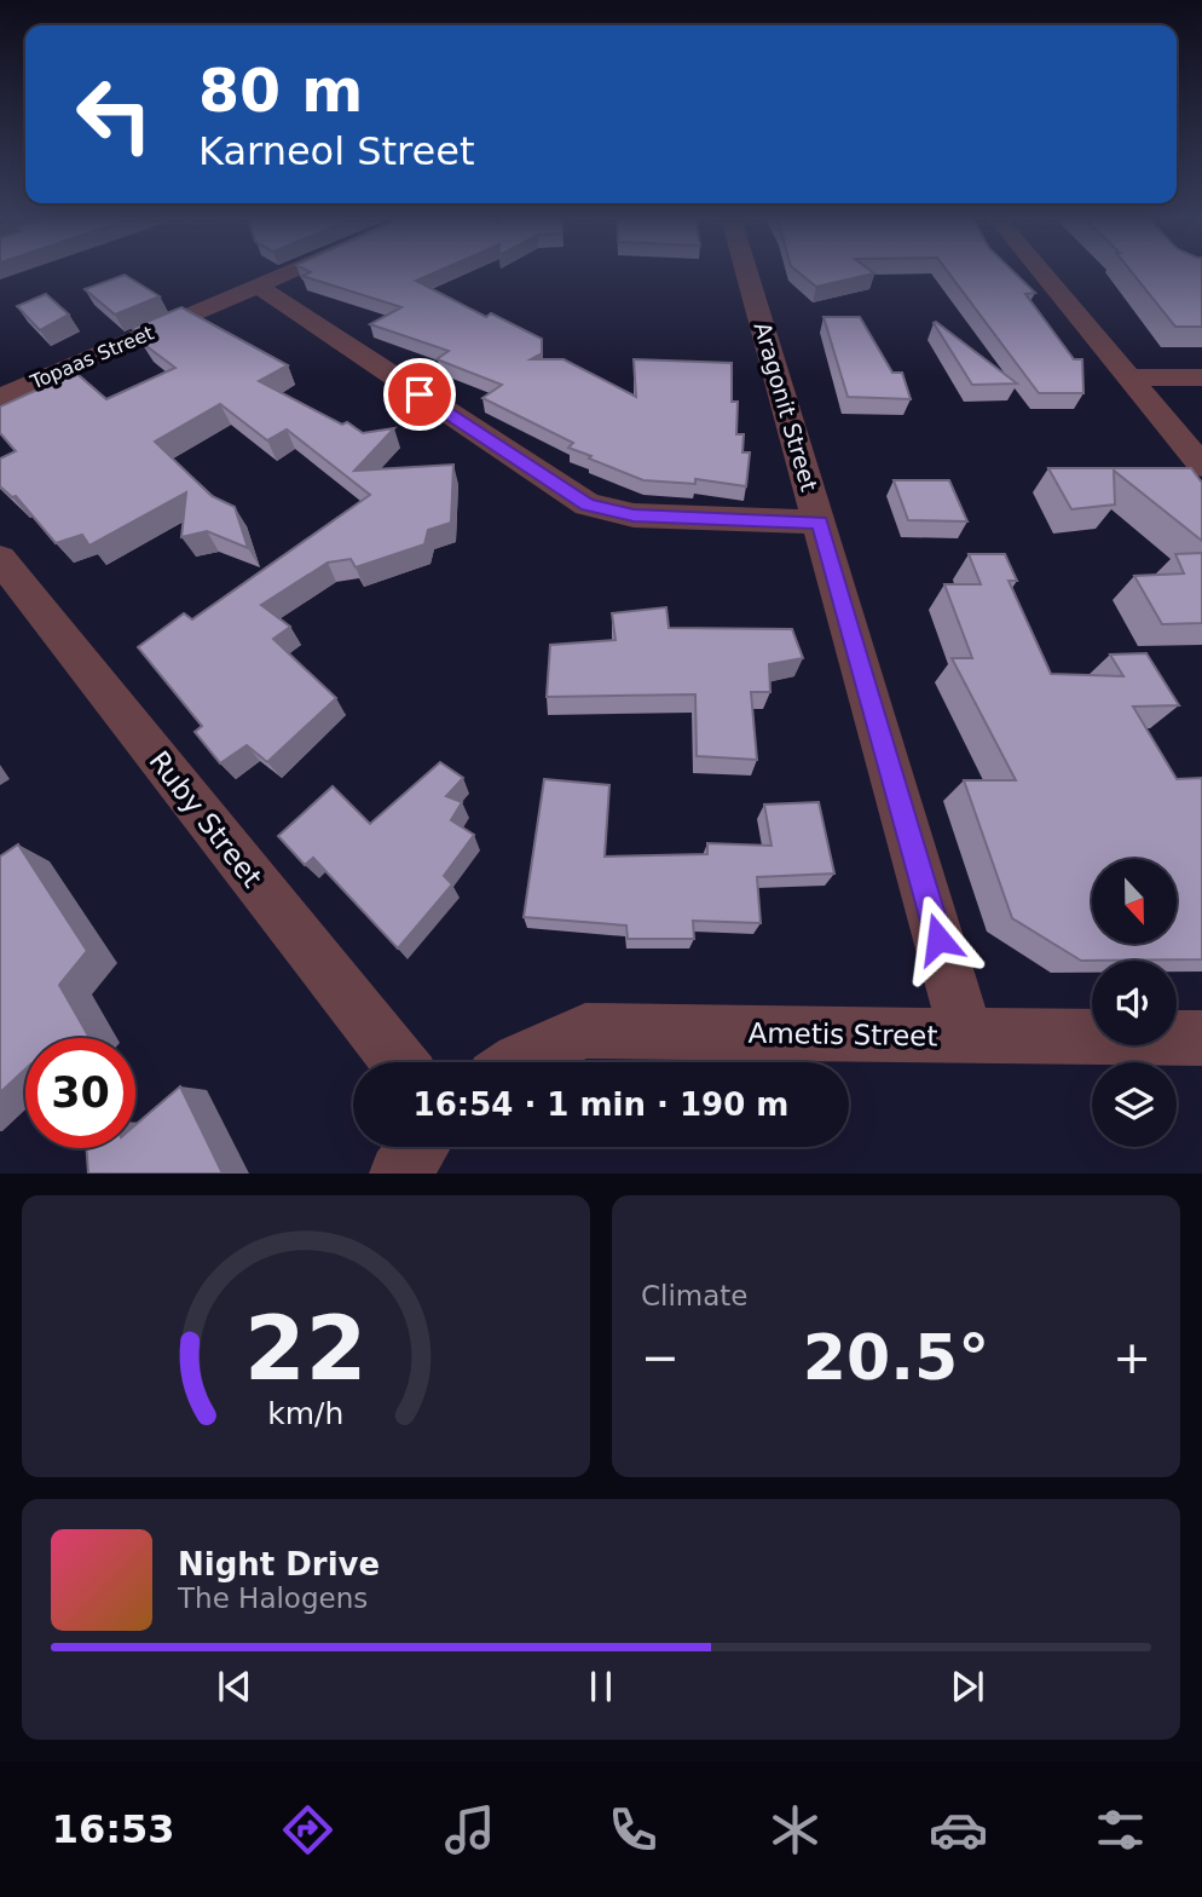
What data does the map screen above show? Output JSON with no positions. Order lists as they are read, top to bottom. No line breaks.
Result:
{"streets":{"street":["Topaas Street","Aragonit Street","Ruby Street","Ametis Street"]},"crossings":[["Aragonit Street","Ametis Street"]],"north":"bottom","page":{"turn":["80 m","Karneol Street"],"limit":"30","trip":"16:54 · 1 min · 190 m","tile":"Climate","heat":["−","20.5°","+"],"song":["Night Drive","The Halogens"],"tabs":"16:53","gauge":["22","km/h"]}}
